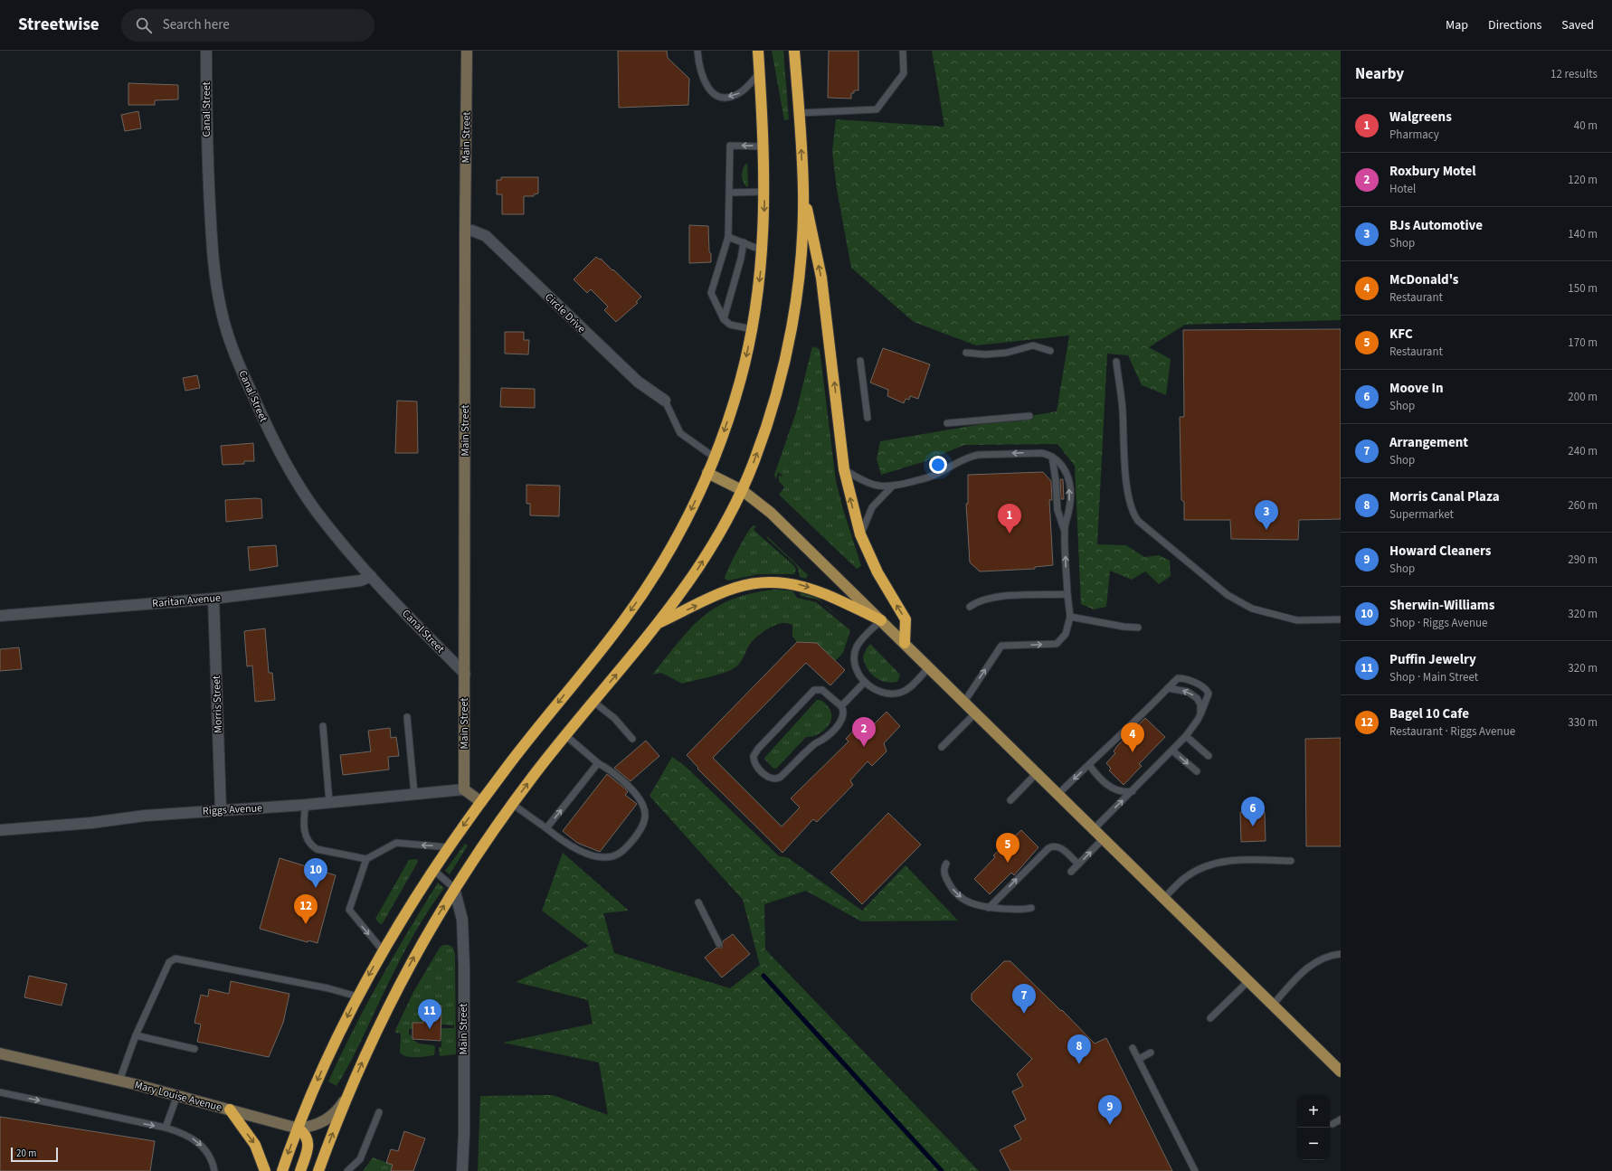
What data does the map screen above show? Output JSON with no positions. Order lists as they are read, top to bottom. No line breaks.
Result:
{"streets":{"street":["Canal Street","Main Street","Circle Drive","Raritan Avenue","Morris Street","Riggs Avenue","Mary Louise Avenue"]},"crossings":[["Canal Street","Main Street"],["Canal Street","Raritan Avenue"],["Main Street","Circle Drive"],["Main Street","Riggs Avenue"],["Raritan Avenue","Morris Street"],["Morris Street","Riggs Avenue"]],"scale_bar":"20 m","page":{"header":"Streetwise","search":"Search here","nav":["Map","Directions","Saved"],"heading":["Nearby","12 results"],"list":[{"mark":"1","name":"Walgreens","note":"Pharmacy","value":"40 m"},{"mark":"2","name":"Roxbury Motel","note":"Hotel","value":"120 m"},{"mark":"3","name":"BJs Automotive","note":"Shop","value":"140 m"},{"mark":"4","name":"McDonald's","note":"Restaurant","value":"150 m"},{"mark":"5","name":"KFC","note":"Restaurant","value":"170 m"},{"mark":"6","name":"Moove In","note":"Shop","value":"200 m"},{"mark":"7","name":"Arrangement","note":"Shop","value":"240 m"},{"mark":"8","name":"Morris Canal Plaza","note":"Supermarket","value":"260 m"},{"mark":"9","name":"Howard Cleaners","note":"Shop","value":"290 m"},{"mark":"10","name":"Sherwin-Williams","note":"Shop · Riggs Avenue","value":"320 m"},{"mark":"11","name":"Puffin Jewelry","note":"Shop · Main Street","value":"320 m"},{"mark":"12","name":"Bagel 10 Cafe","note":"Restaurant · Riggs Avenue","value":"330 m"}],"pins":["3","1","2","4","6","5","10","12","7","11","8","9"],"map_buttons":["+","−"],"scale":"20 m"}}
